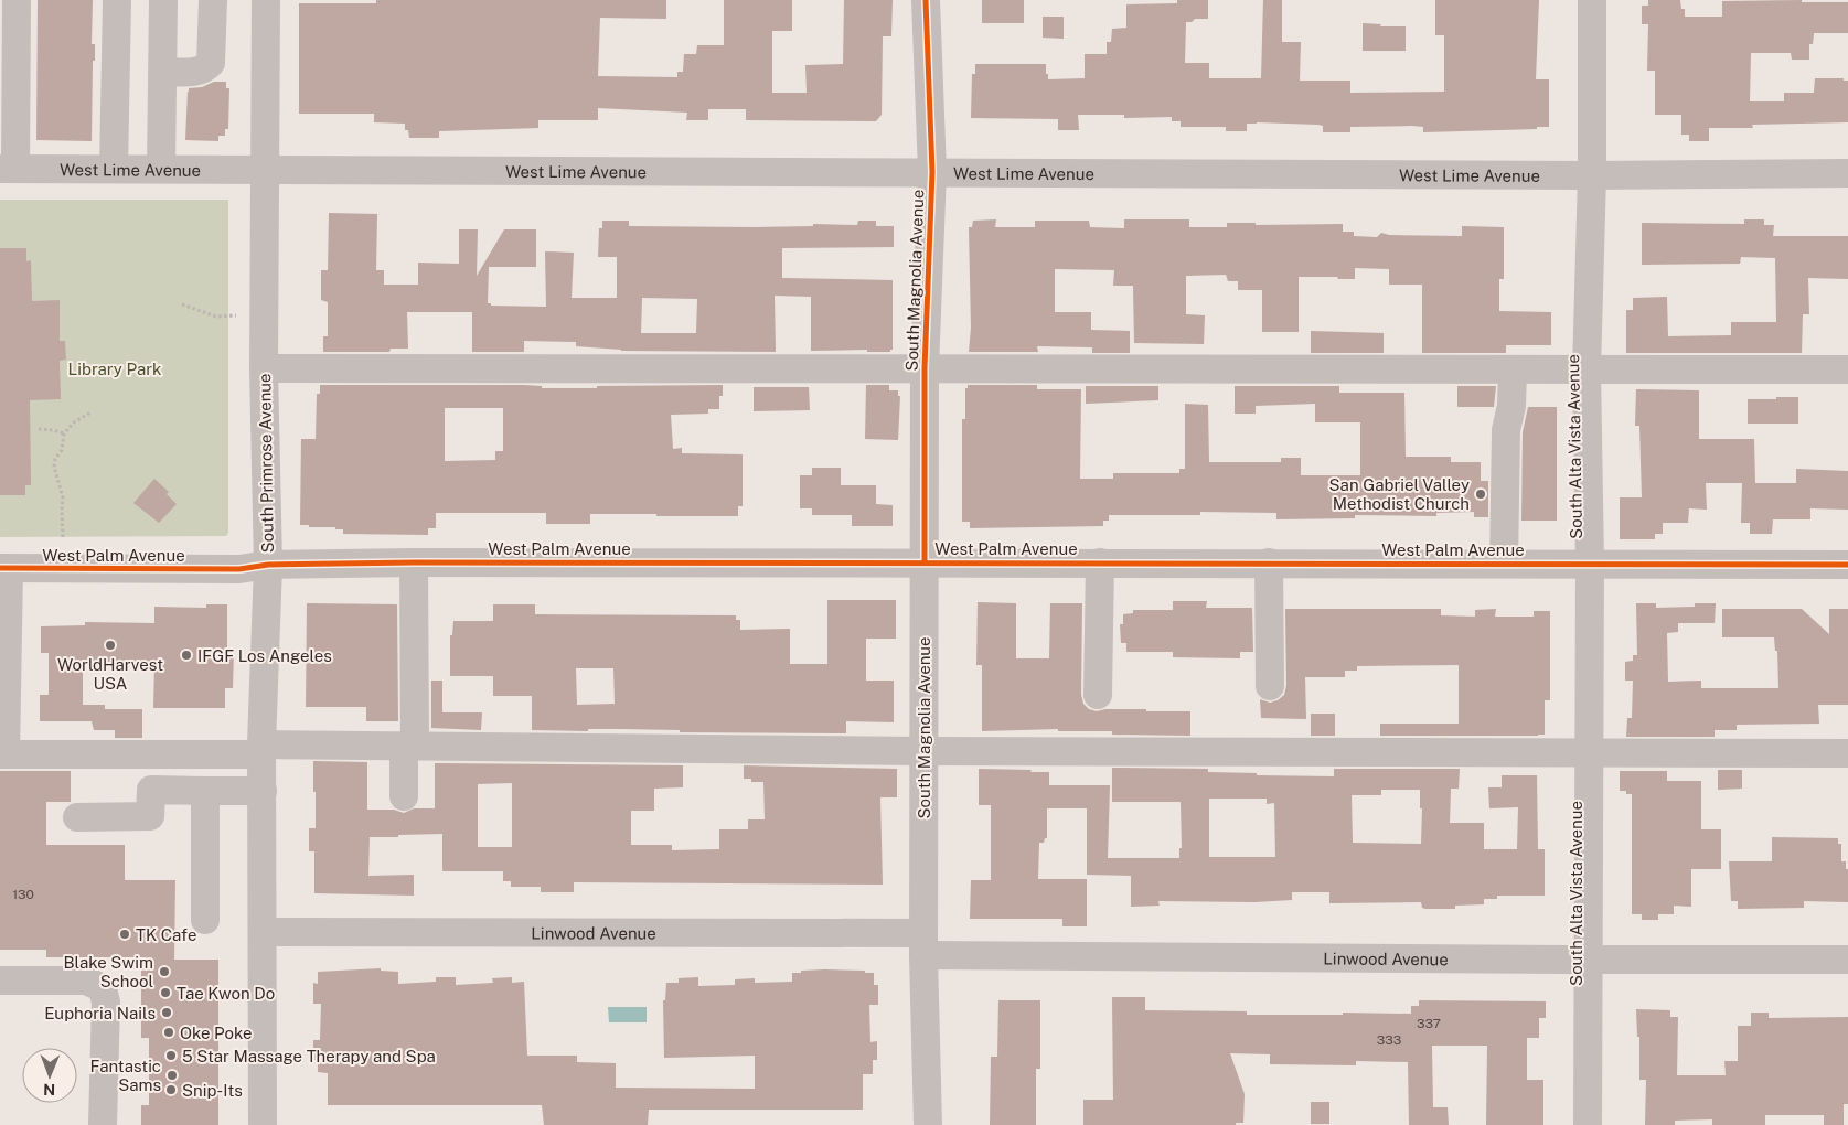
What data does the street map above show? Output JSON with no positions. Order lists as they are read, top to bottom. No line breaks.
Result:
{"streets":{"street":["West Lime Avenue","South Magnolia Avenue","South Alta Vista Avenue","South Primrose Avenue","West Palm Avenue","Linwood Avenue"]},"crossings":[["West Lime Avenue","South Magnolia Avenue"],["West Lime Avenue","South Alta Vista Avenue"],["West Lime Avenue","South Primrose Avenue"],["South Magnolia Avenue","West Palm Avenue"],["South Magnolia Avenue","Linwood Avenue"],["South Alta Vista Avenue","West Palm Avenue"],["South Alta Vista Avenue","Linwood Avenue"],["South Primrose Avenue","West Palm Avenue"],["South Primrose Avenue","Linwood Avenue"]],"parks":["Library Park"],"places":["San Gabriel Valley Methodist Church","WorldHarvest USA","IFGF Los Angeles","TK Cafe","Blake Swim School","Tae Kwon Do","Euphoria Nails","Oke Poke","5 Star Massage Therapy and Spa","Fantastic Sams","Snip-Its"],"house_numbers":["130","337","333"],"north":"bottom"}
